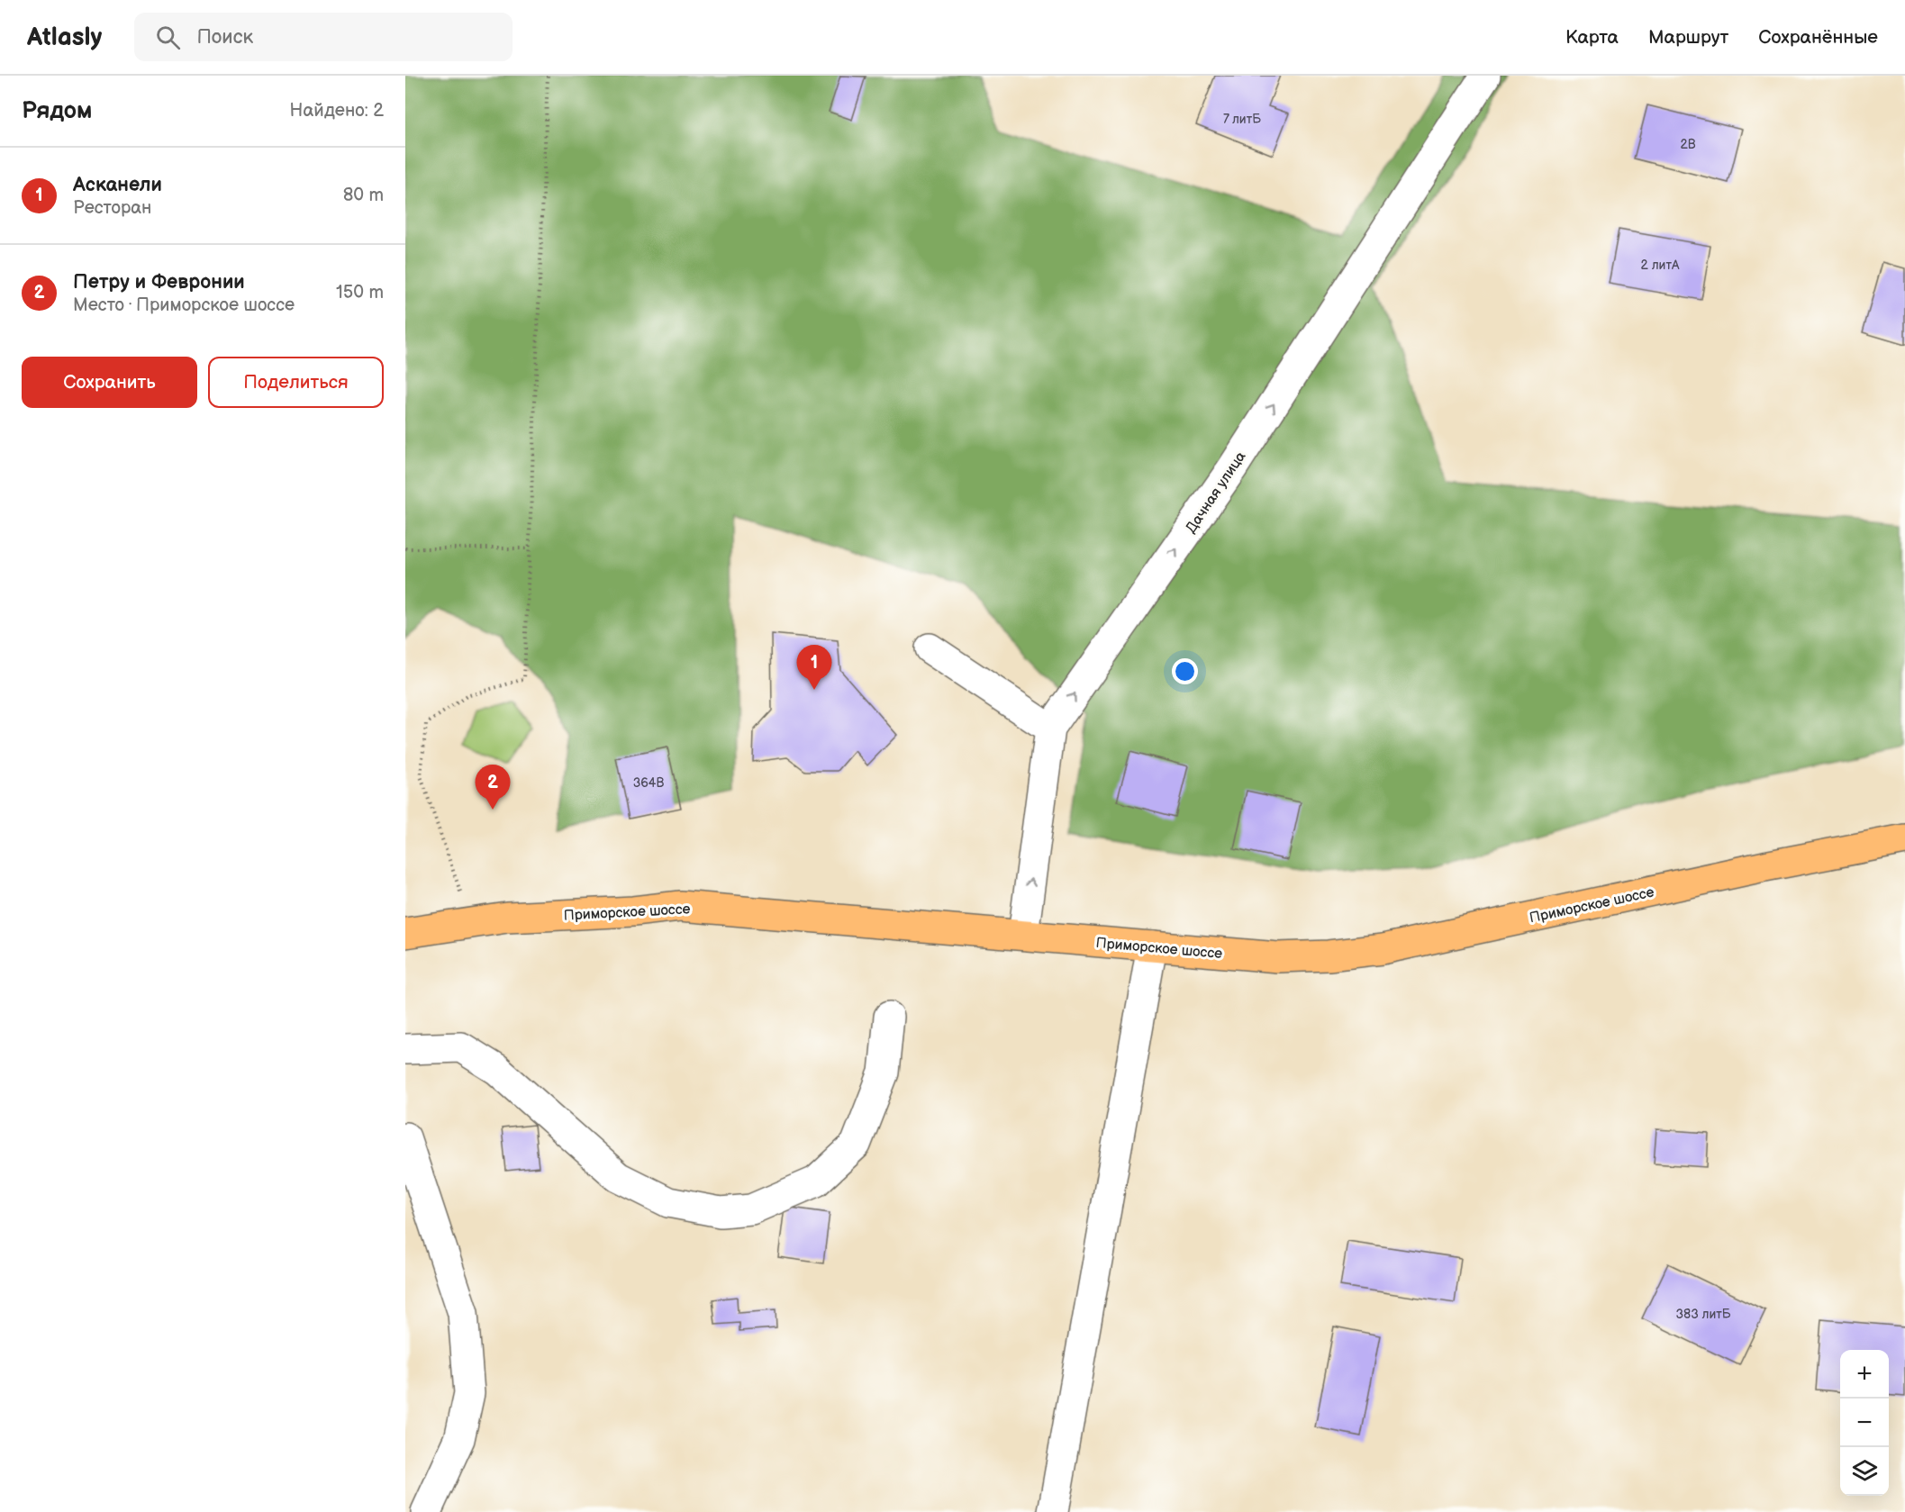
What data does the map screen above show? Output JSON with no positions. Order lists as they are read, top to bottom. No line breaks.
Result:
{"streets":{"main road":["Приморское шоссе"],"street":["Дачная улица"]},"crossings":[["Дачная улица","Приморское шоссе"]],"one_way":["Дачная улица"],"house_numbers":["7 литБ","2В","2 литА","364В","383 литБ"],"page":{"header":"Atlasly","search":"Поиск","nav":["Карта","Маршрут","Сохранённые"],"heading":["Рядом","Найдено: 2"],"list":[{"mark":"1","name":"Асканели","note":"Ресторан","value":"80 m"},{"mark":"2","name":"Петру и Февронии","note":"Место · Приморское шоссе","value":"150 m"}],"buttons":["Сохранить","Поделиться"],"pins":["1","2"],"map_buttons":["+","−"]}}
